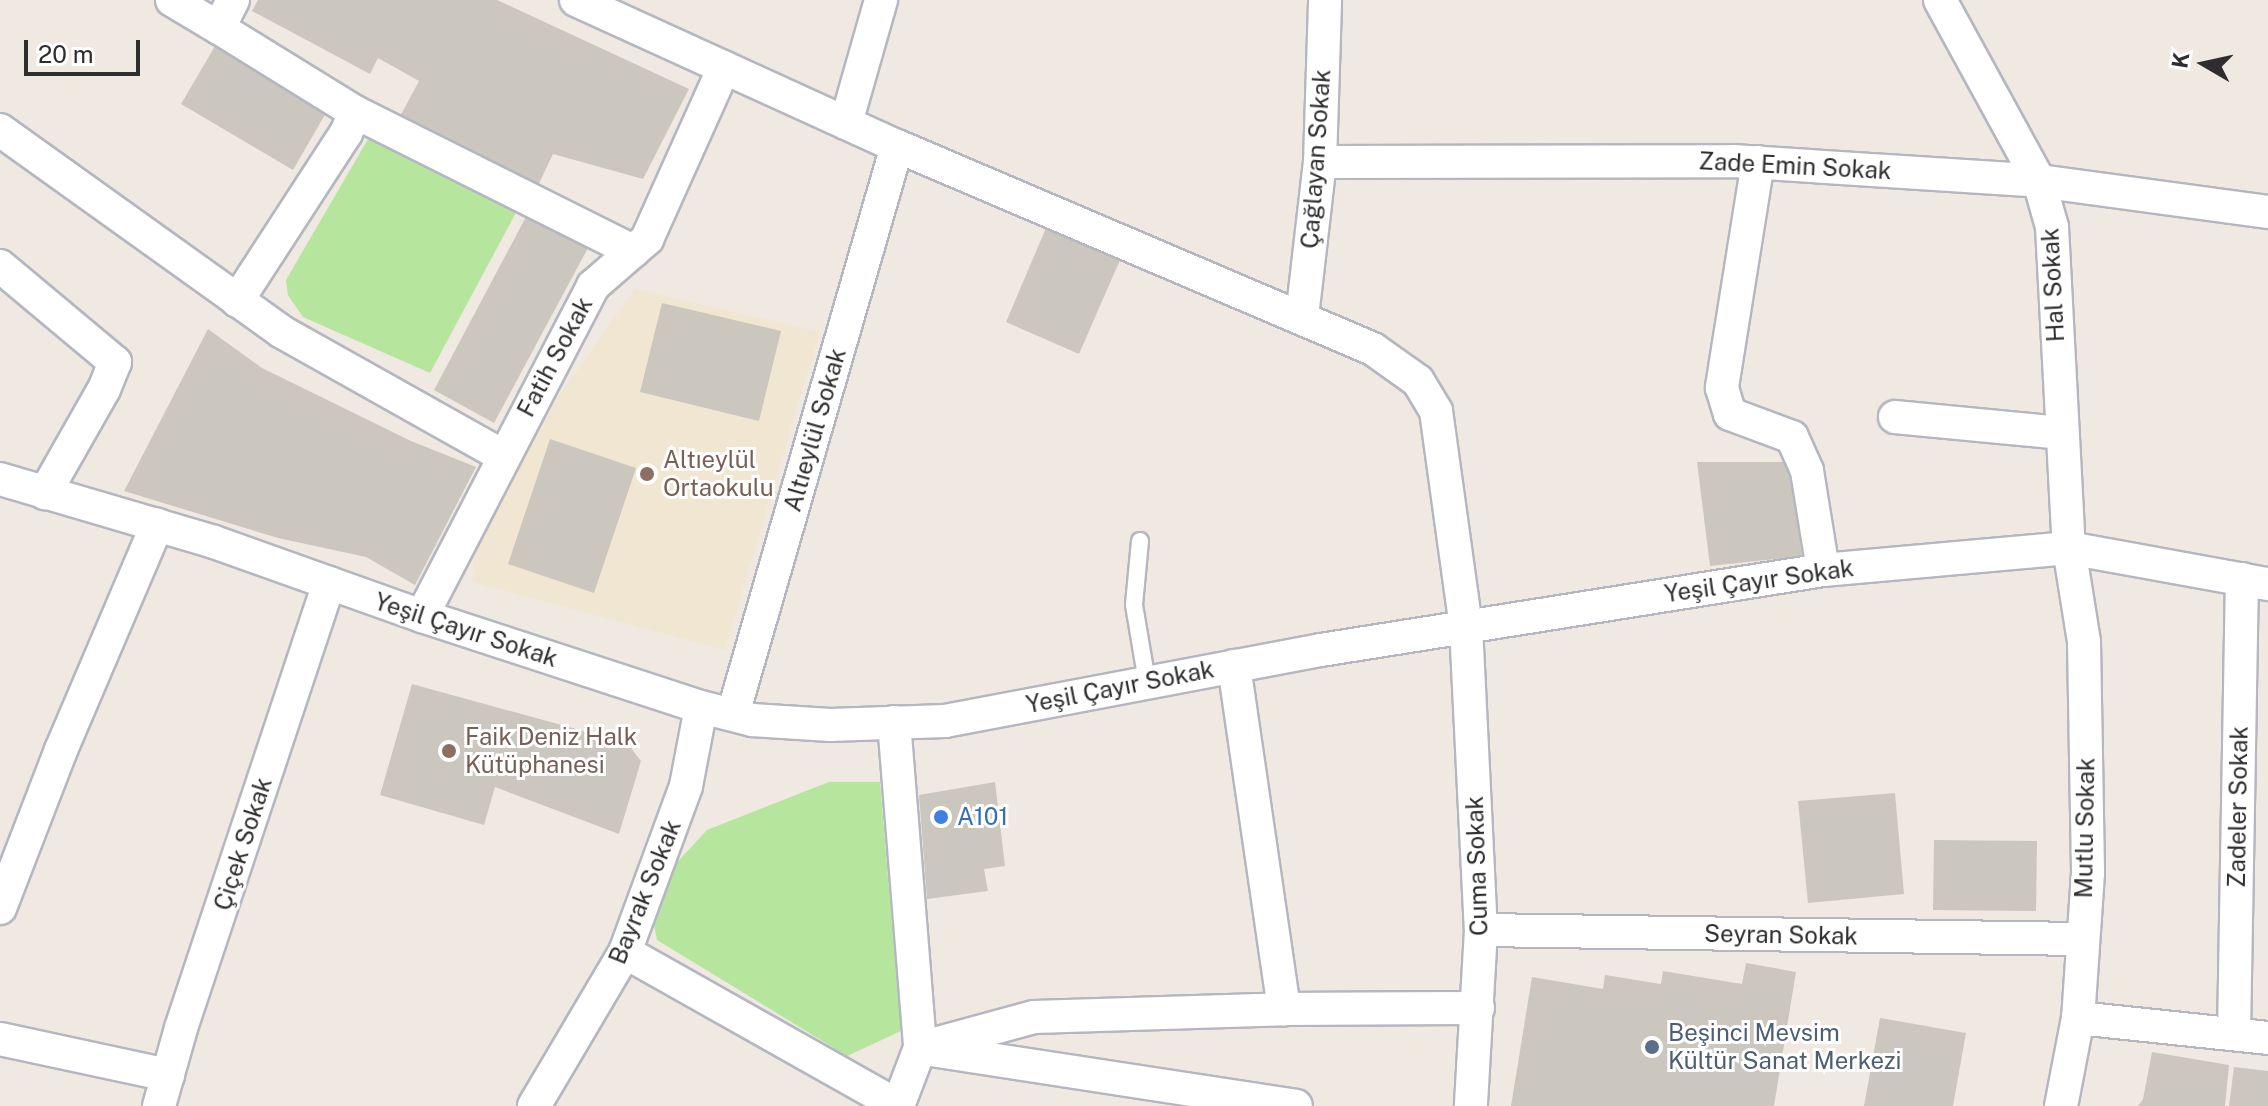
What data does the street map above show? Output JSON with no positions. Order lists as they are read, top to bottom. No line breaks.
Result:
{"streets":{"street":["Çağlayan Sokak","Zade Emin Sokak","Hal Sokak","Fatih Sokak","Altıeylül Sokak","Yeşil Çayır Sokak","Zadeler Sokak","Mutlu Sokak","Çiçek Sokak","Cuma Sokak","Bayrak Sokak","Seyran Sokak"]},"crossings":[["Çağlayan Sokak","Zade Emin Sokak"],["Çağlayan Sokak","Cuma Sokak"],["Zade Emin Sokak","Hal Sokak"],["Hal Sokak","Yeşil Çayır Sokak"],["Hal Sokak","Mutlu Sokak"],["Fatih Sokak","Yeşil Çayır Sokak"],["Fatih Sokak","Cuma Sokak"],["Altıeylül Sokak","Yeşil Çayır Sokak"],["Altıeylül Sokak","Cuma Sokak"],["Yeşil Çayır Sokak","Zadeler Sokak"],["Yeşil Çayır Sokak","Mutlu Sokak"],["Yeşil Çayır Sokak","Çiçek Sokak"],["Yeşil Çayır Sokak","Cuma Sokak"],["Yeşil Çayır Sokak","Bayrak Sokak"],["Mutlu Sokak","Seyran Sokak"],["Cuma Sokak","Seyran Sokak"]],"places":["Altıeylül Ortaokulu","Faik Deniz Halk Kütüphanesi","A101","Beşinci Mevsim Kültür Sanat Merkezi"],"scale_bar":"20 m","north":"left"}
